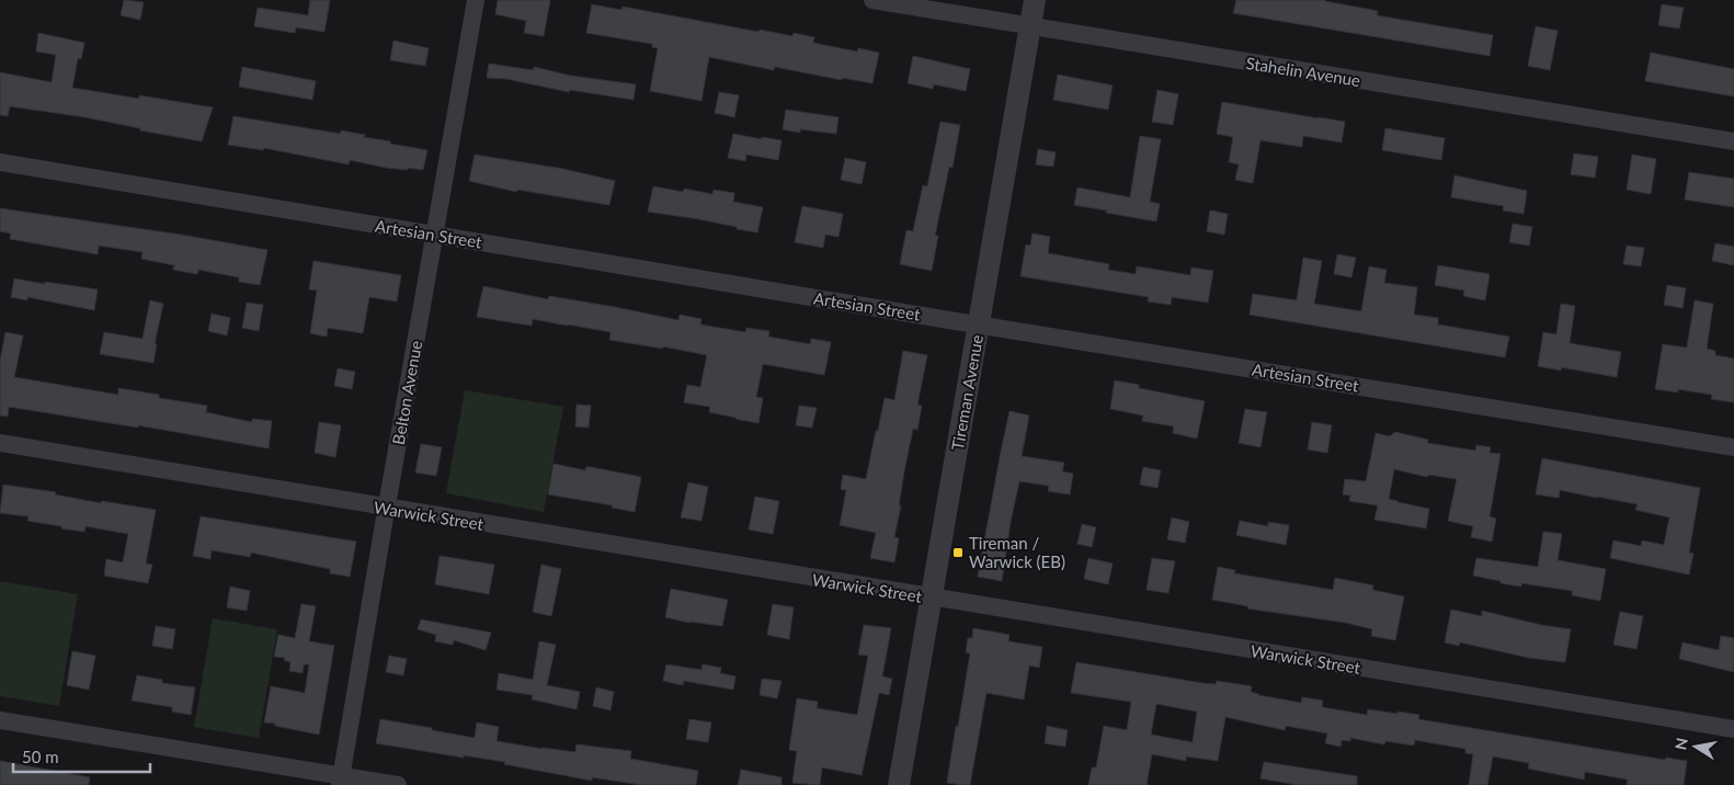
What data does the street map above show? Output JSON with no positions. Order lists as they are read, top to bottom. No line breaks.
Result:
{"streets":{"street":["Stahelin Avenue","Artesian Street","Belton Avenue","Tireman Avenue","Warwick Street"]},"crossings":[["Stahelin Avenue","Tireman Avenue"],["Artesian Street","Belton Avenue"],["Artesian Street","Tireman Avenue"],["Belton Avenue","Warwick Street"],["Tireman Avenue","Warwick Street"]],"places":{"transit":["Tireman / Warwick (EB)"]},"scale_bar":"50 m","north":"left"}
